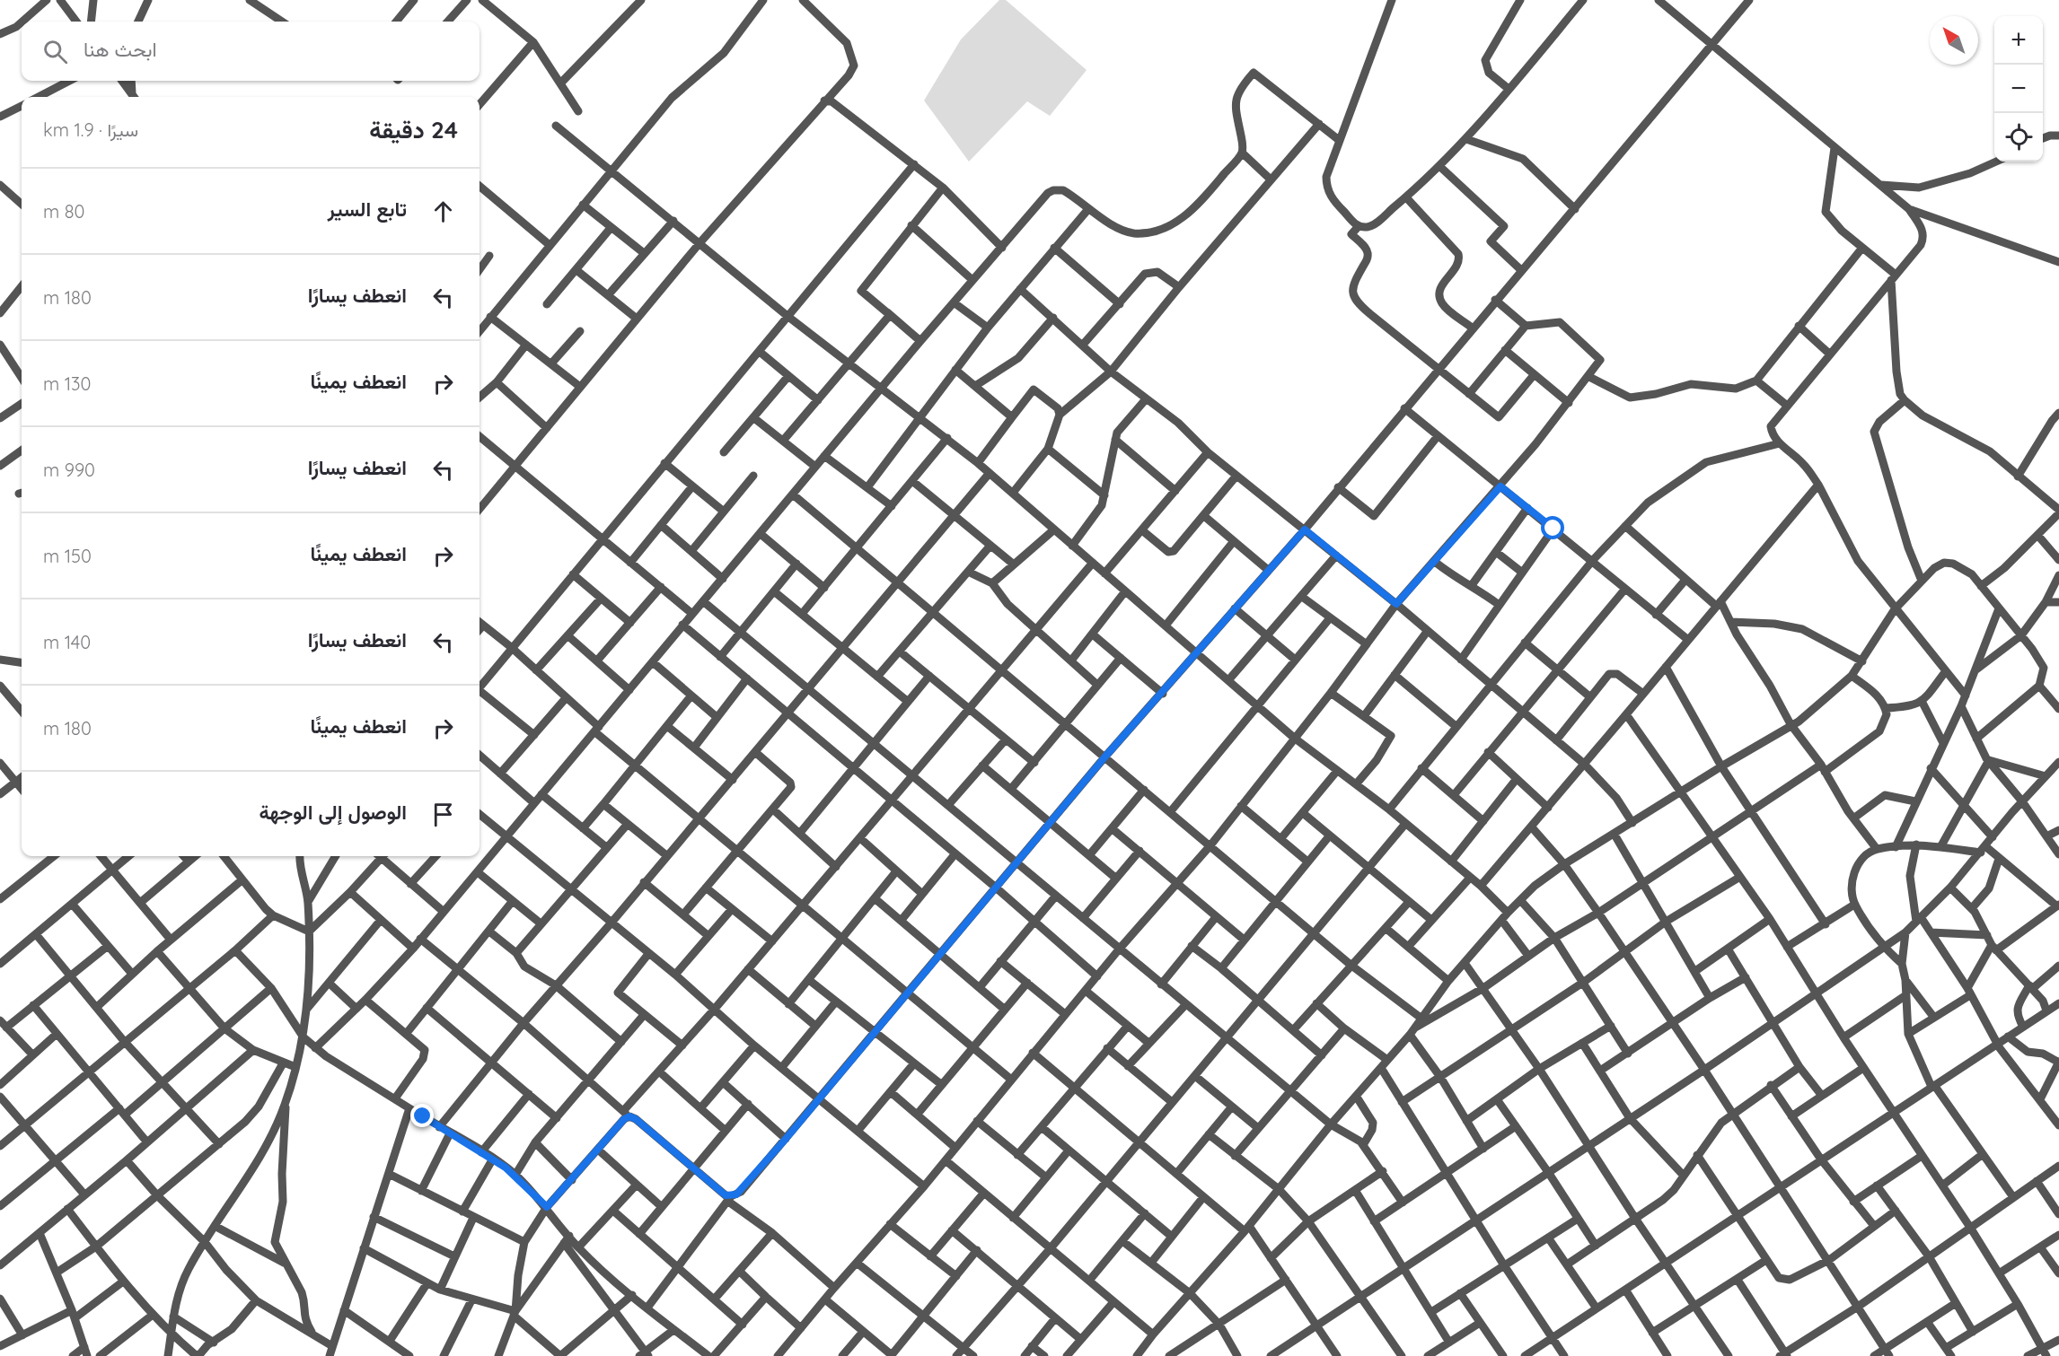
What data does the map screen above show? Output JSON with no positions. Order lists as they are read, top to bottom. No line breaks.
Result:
{"north":"top left","page":{"map_buttons":["+","−"],"search":"ابحث هنا","heading":["24 دقيقة","سيرًا · 1.9 km"],"list":[["تابع السير","80 m"],["انعطف يسارًا","180 m"],["انعطف يمينًا","130 m"],["انعطف يسارًا","990 m"],["انعطف يمينًا","150 m"],["انعطف يسارًا","140 m"],["انعطف يمينًا","180 m"],"الوصول إلى الوجهة"]}}
